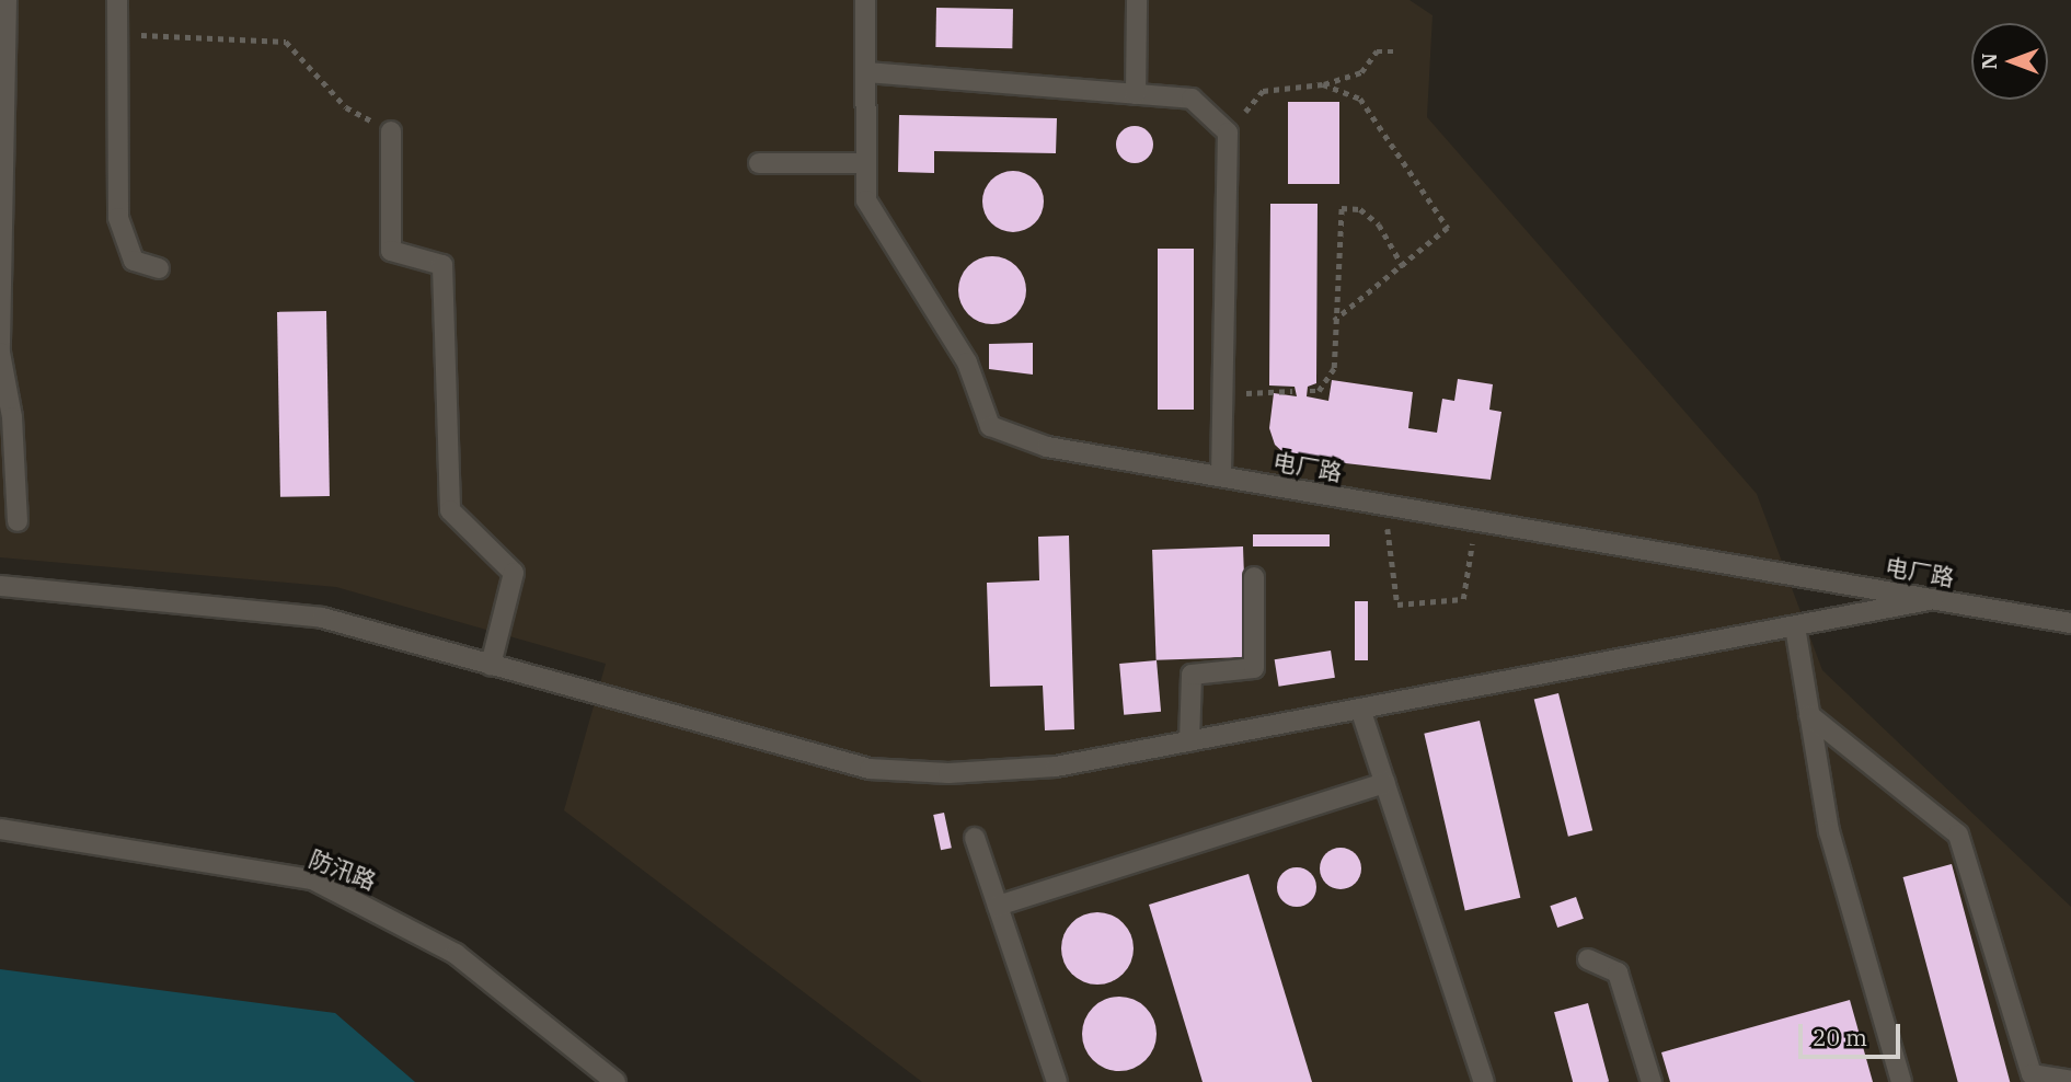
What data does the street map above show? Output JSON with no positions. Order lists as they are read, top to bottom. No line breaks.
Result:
{"streets":{"street":["电厂路","防汛路"]},"scale_bar":"20 m","north":"left"}
